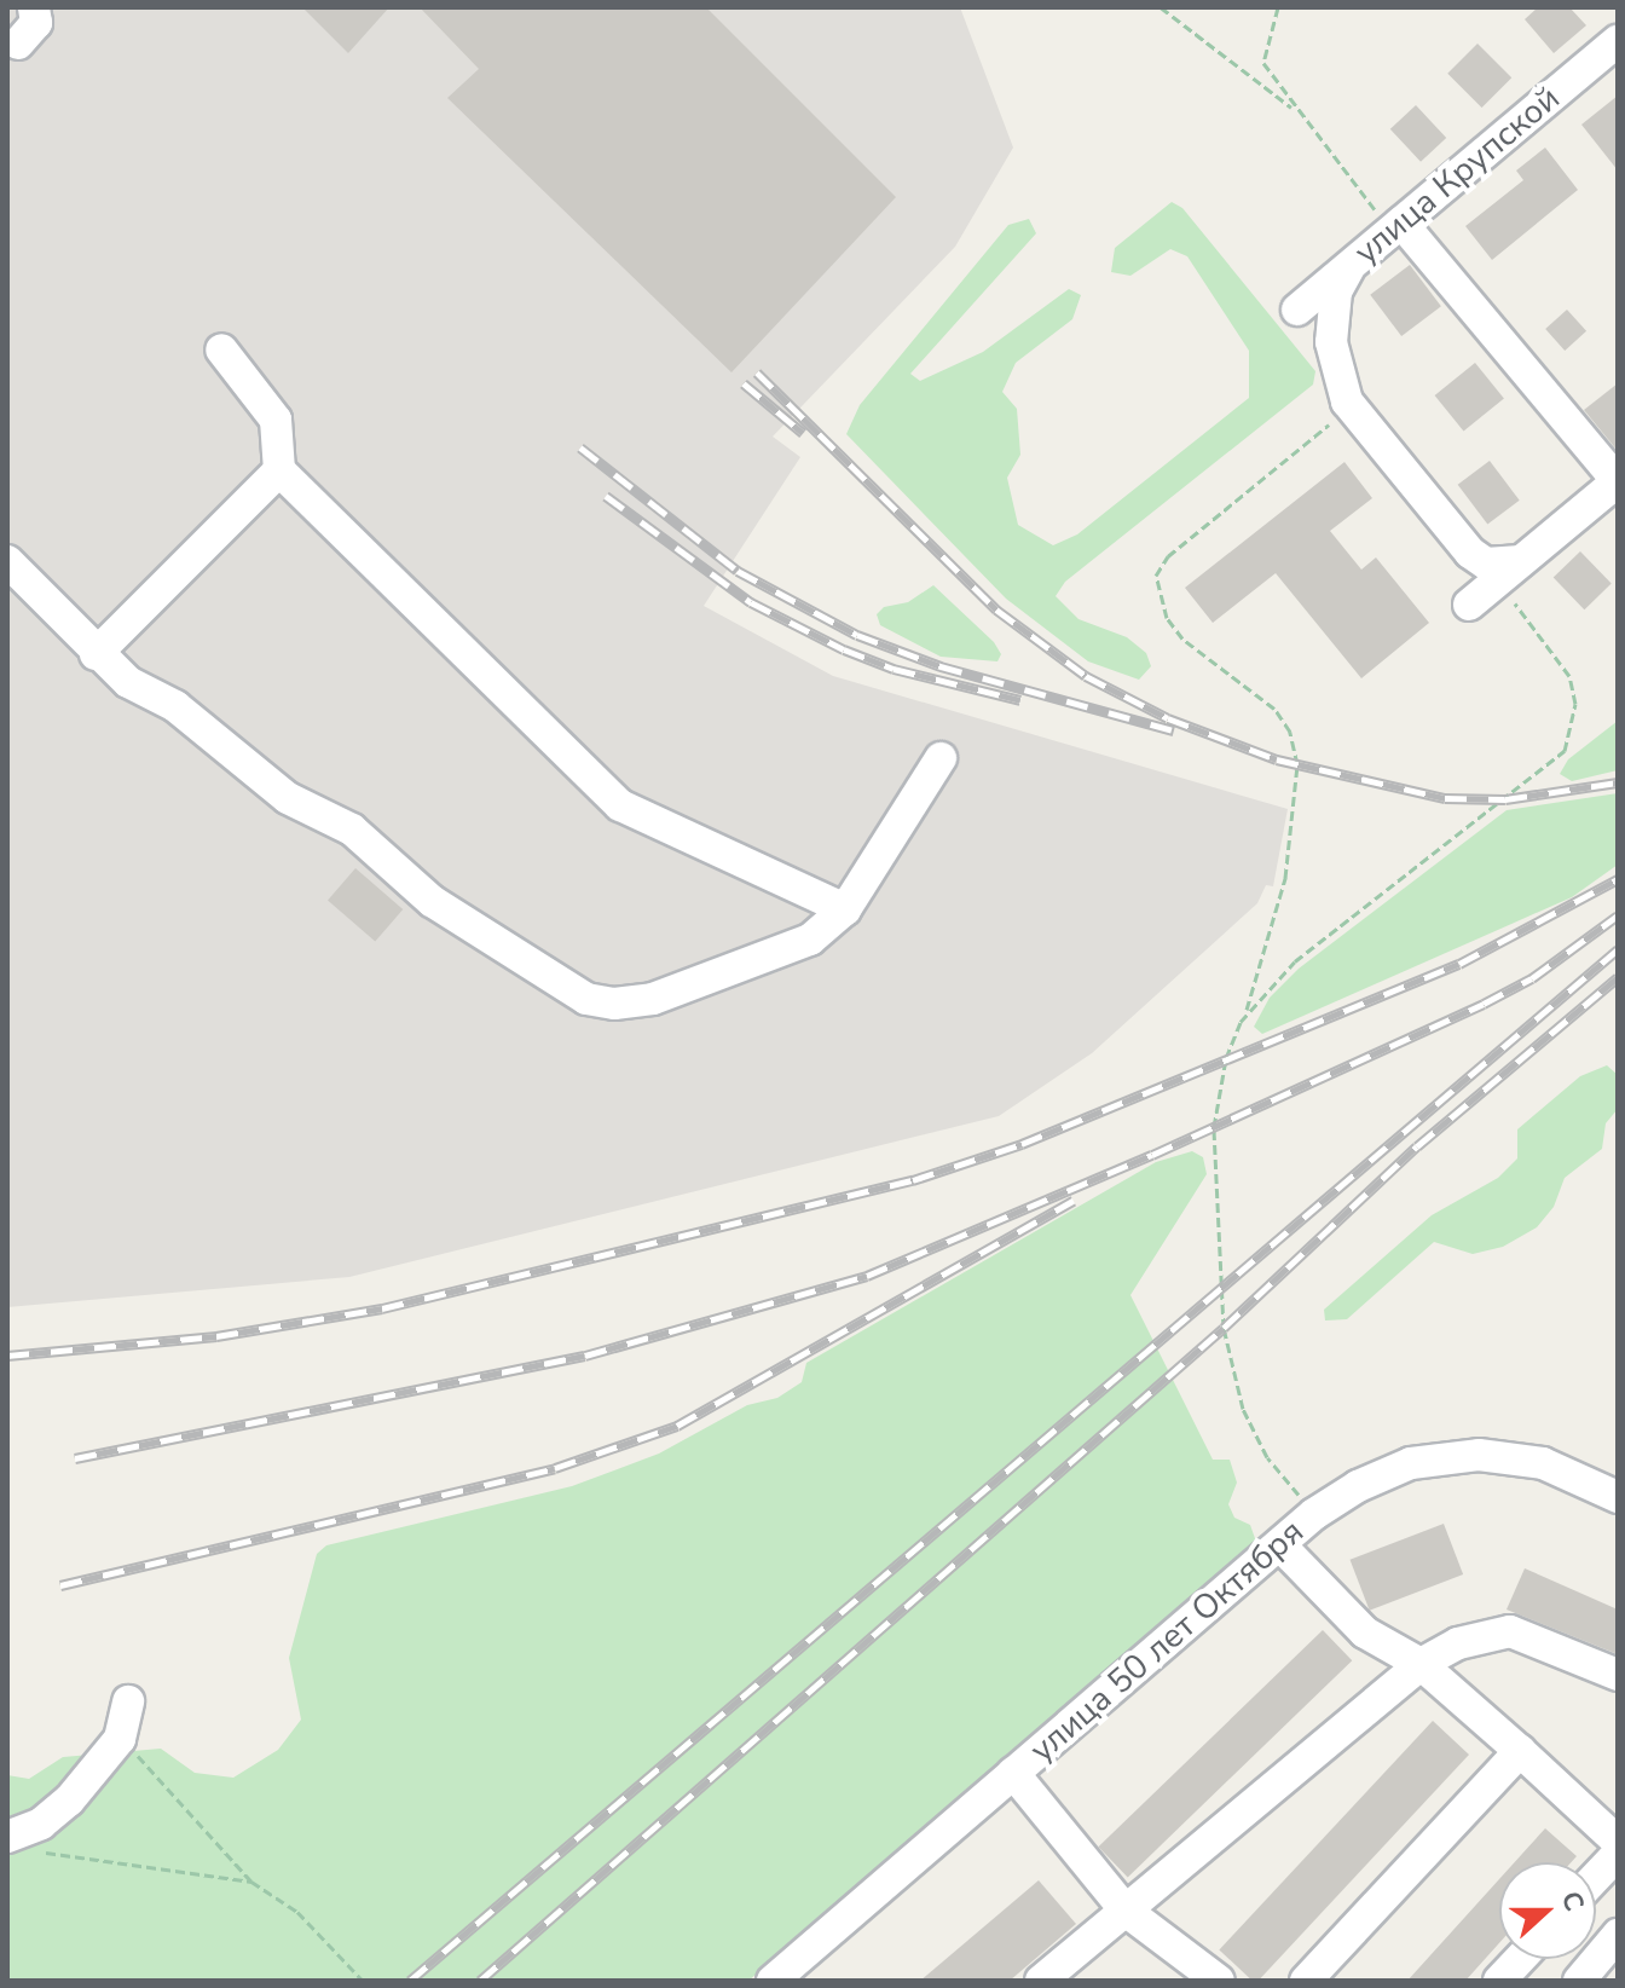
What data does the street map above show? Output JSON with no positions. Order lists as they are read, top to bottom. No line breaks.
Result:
{"streets":{"street":["улица Крупской","улица 50 лет Октября"]},"north":"right"}
